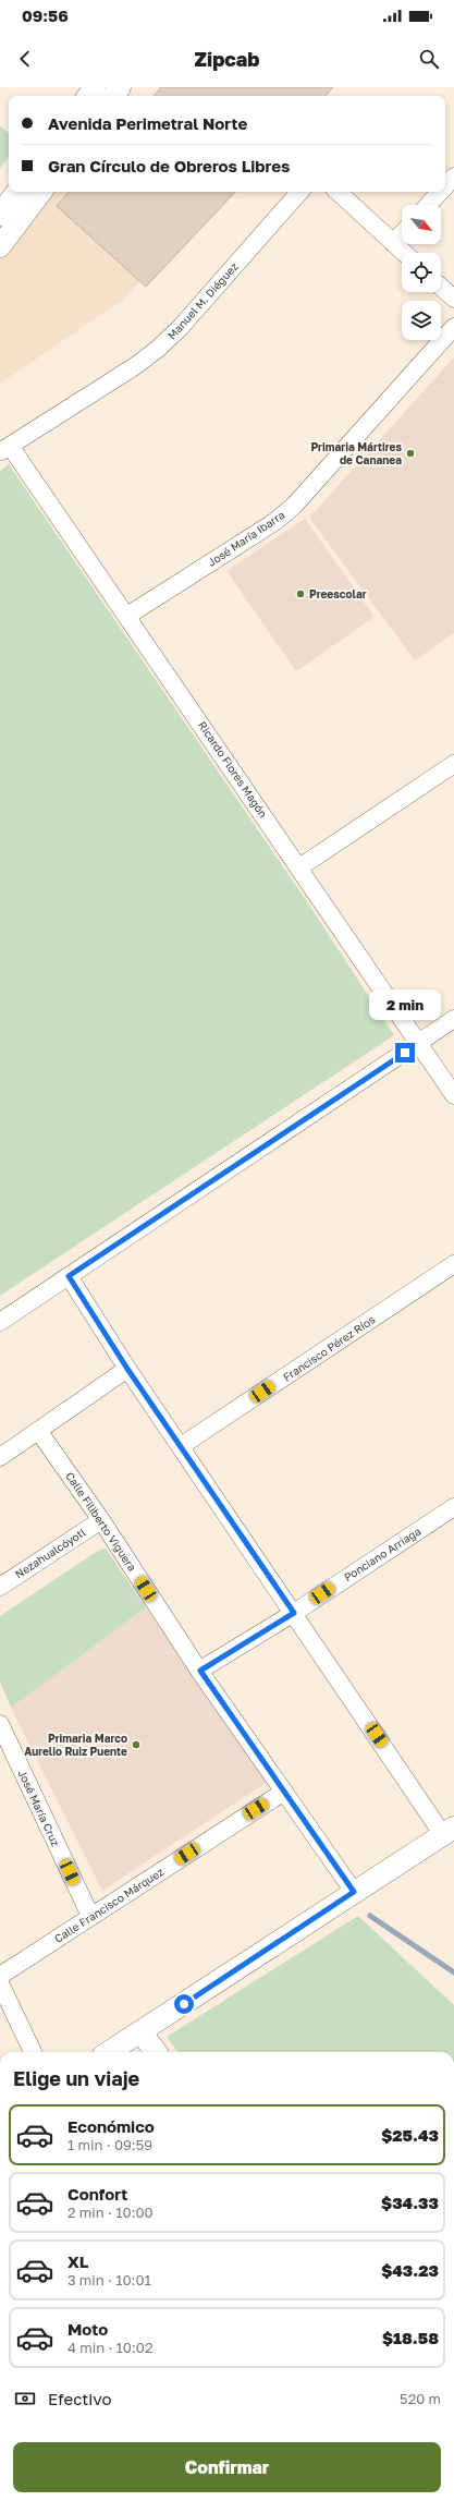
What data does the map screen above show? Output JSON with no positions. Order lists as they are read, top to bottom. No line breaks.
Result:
{"streets":{"street":["Manuel M. Diéguez","José María Ibarra","Ricardo Flores Magón","Francisco Pérez Ríos","Calle Filiberto Viguera","Nezahualcóyotl","Ponciano Arriaga","José María Cruz","Calle Francisco Márquez"]},"crossings":[["Manuel M. Diéguez","Ricardo Flores Magón"],["José María Ibarra","Ricardo Flores Magón"],["Calle Filiberto Viguera","Nezahualcóyotl"],["Calle Filiberto Viguera","Ponciano Arriaga"],["Calle Filiberto Viguera","Calle Francisco Márquez"],["José María Cruz","Calle Francisco Márquez"]],"places":["Primaria Mártires de Cananea","Preescolar","Primaria Marco Aurelio Ruiz Puente"],"north":"bottom right","page":{"status":"09:56","header":"Zipcab","banner":["Avenida Perimetral Norte","Gran Círculo de Obreros Libres"],"bubble":"2 min","heading":"Elige un viaje","list":[{"name":"Económico","note":"1 min · 09:59","value":"$25.43"},{"name":"Confort","note":"2 min · 10:00","value":"$34.33"},{"name":"XL","note":"3 min · 10:01","value":"$43.23"},{"name":"Moto","note":"4 min · 10:02","value":"$18.58"}],"pay":["Efectivo","520 m"],"buttons":"Confirmar"}}
